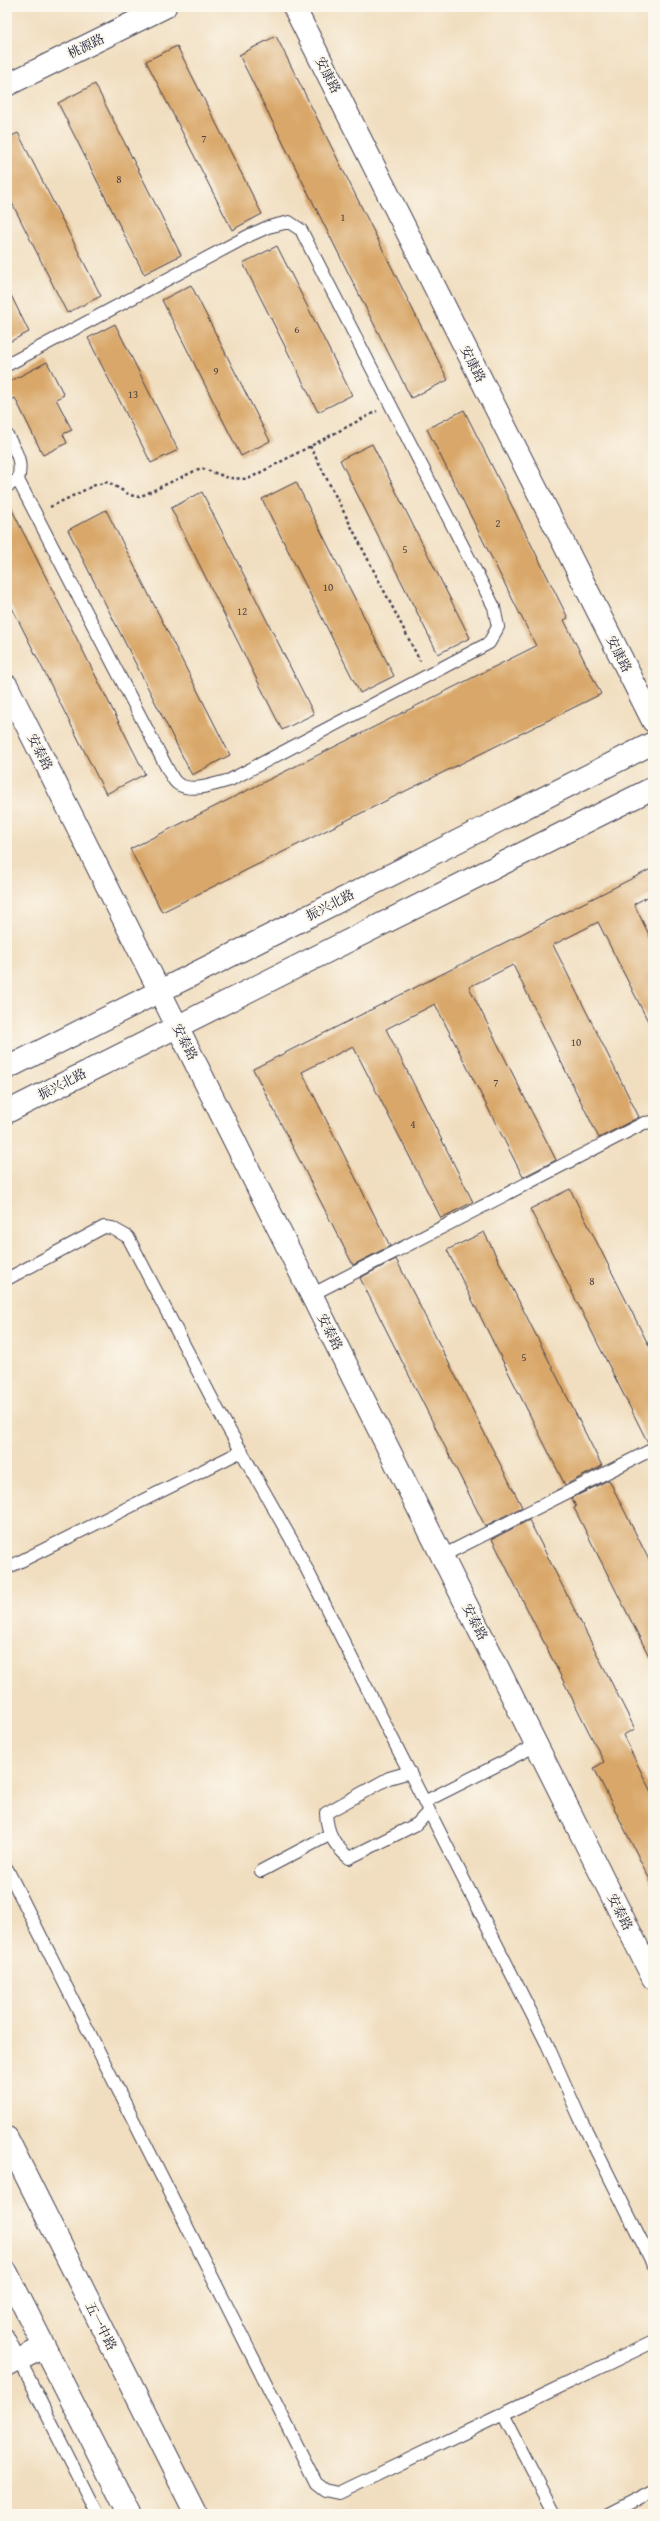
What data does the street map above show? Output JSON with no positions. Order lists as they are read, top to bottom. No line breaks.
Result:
{"streets":{"street":["桃源路","安康路","安泰路","振兴北路","五一中路"]},"crossings":[["安泰路","振兴北路"]],"house_numbers":["7","8","1","6","9","13","2","5","10","12","10","7","4","8","5"]}
